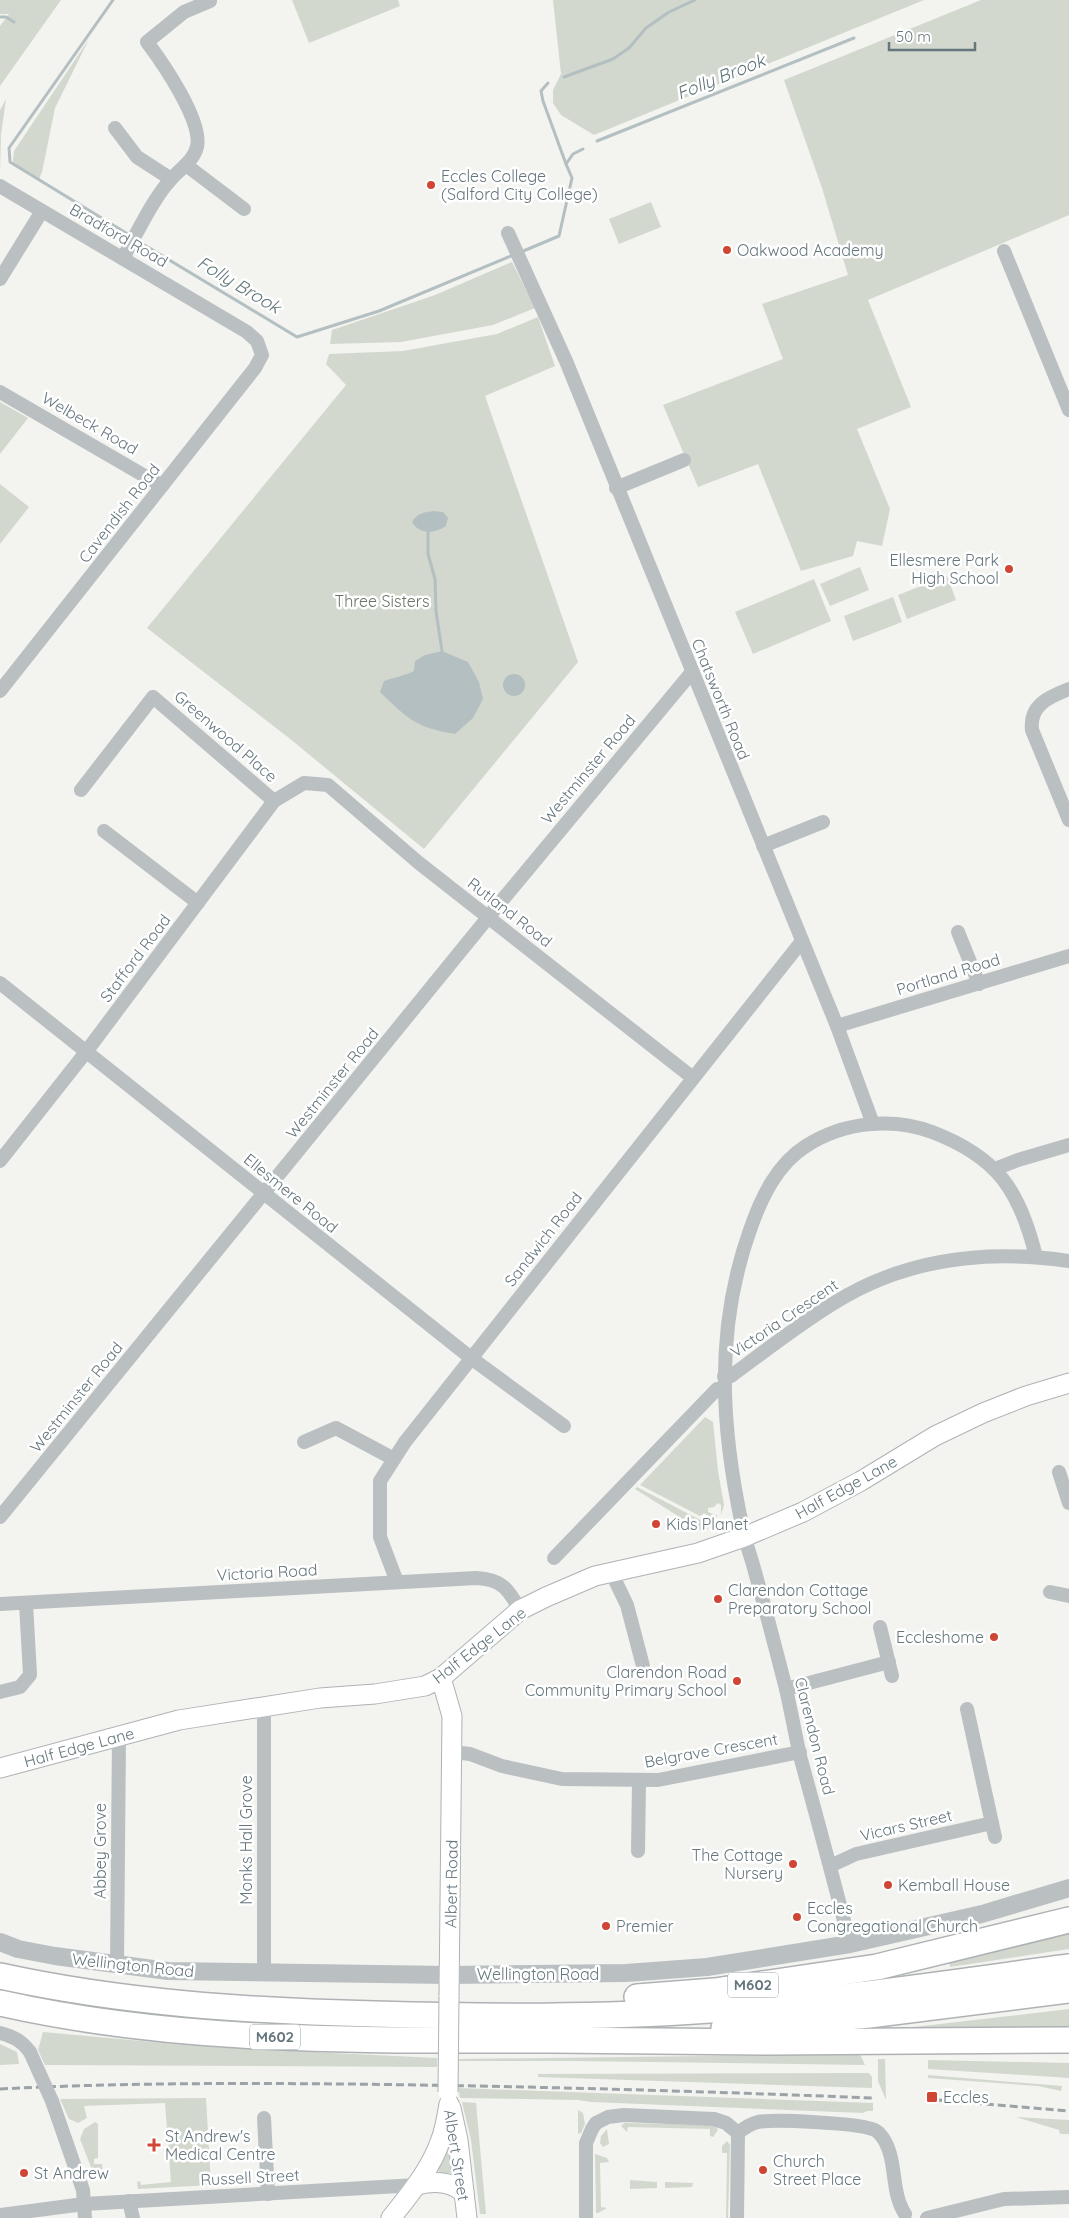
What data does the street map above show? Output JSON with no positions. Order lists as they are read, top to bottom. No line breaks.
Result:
{"streets":{"highway":["M602"],"main road":["Half Edge Lane","Albert Road","Albert Street"],"street":["Bradford Road","Welbeck Road","Cavendish Road","Chatsworth Road","Greenwood Place","Westminster Road","Rutland Road","Stafford Road","Portland Road","Ellesmere Road","Sandwich Road","Victoria Crescent","Victoria Road","Clarendon Road","Belgrave Crescent","Vicars Street","Monks Hall Grove","Abbey Grove","Wellington Road","Russell Street"]},"crossings":[["Bradford Road","Cavendish Road"],["Welbeck Road","Cavendish Road"],["Chatsworth Road","Westminster Road"],["Chatsworth Road","Portland Road"],["Chatsworth Road","Sandwich Road"],["Chatsworth Road","Clarendon Road"],["Greenwood Place","Stafford Road"],["Westminster Road","Rutland Road"],["Westminster Road","Ellesmere Road"],["Rutland Road","Stafford Road"],["Rutland Road","Sandwich Road"],["Stafford Road","Ellesmere Road"],["Ellesmere Road","Sandwich Road"],["Sandwich Road","Victoria Road"],["Victoria Crescent","Clarendon Road"],["Half Edge Lane","Victoria Road"],["Half Edge Lane","Clarendon Road"],["Half Edge Lane","Monks Hall Grove"],["Half Edge Lane","Abbey Grove"],["Half Edge Lane","Albert Road"],["Clarendon Road","Belgrave Crescent"],["Clarendon Road","Vicars Street"],["Clarendon Road","Wellington Road"],["Belgrave Crescent","Albert Road"],["Monks Hall Grove","Wellington Road"],["Abbey Grove","Wellington Road"],["Albert Road","Wellington Road"],["Albert Road","Albert Street"]],"water":["Folly Brook"],"parks":["Three Sisters"],"places":{"other":["Eccles College (Salford City College)","Oakwood Academy","Ellesmere Park High School","Kids Planet","Clarendon Cottage Preparatory School","Eccleshome","Clarendon Road Community Primary School","The Cottage Nursery","Kemball House","Eccles Congregational Church","Premier","Church Street Place","St Andrew"],"transit":["Eccles"],"health":["St Andrew's Medical Centre"]},"scale_bar":"50 m"}
